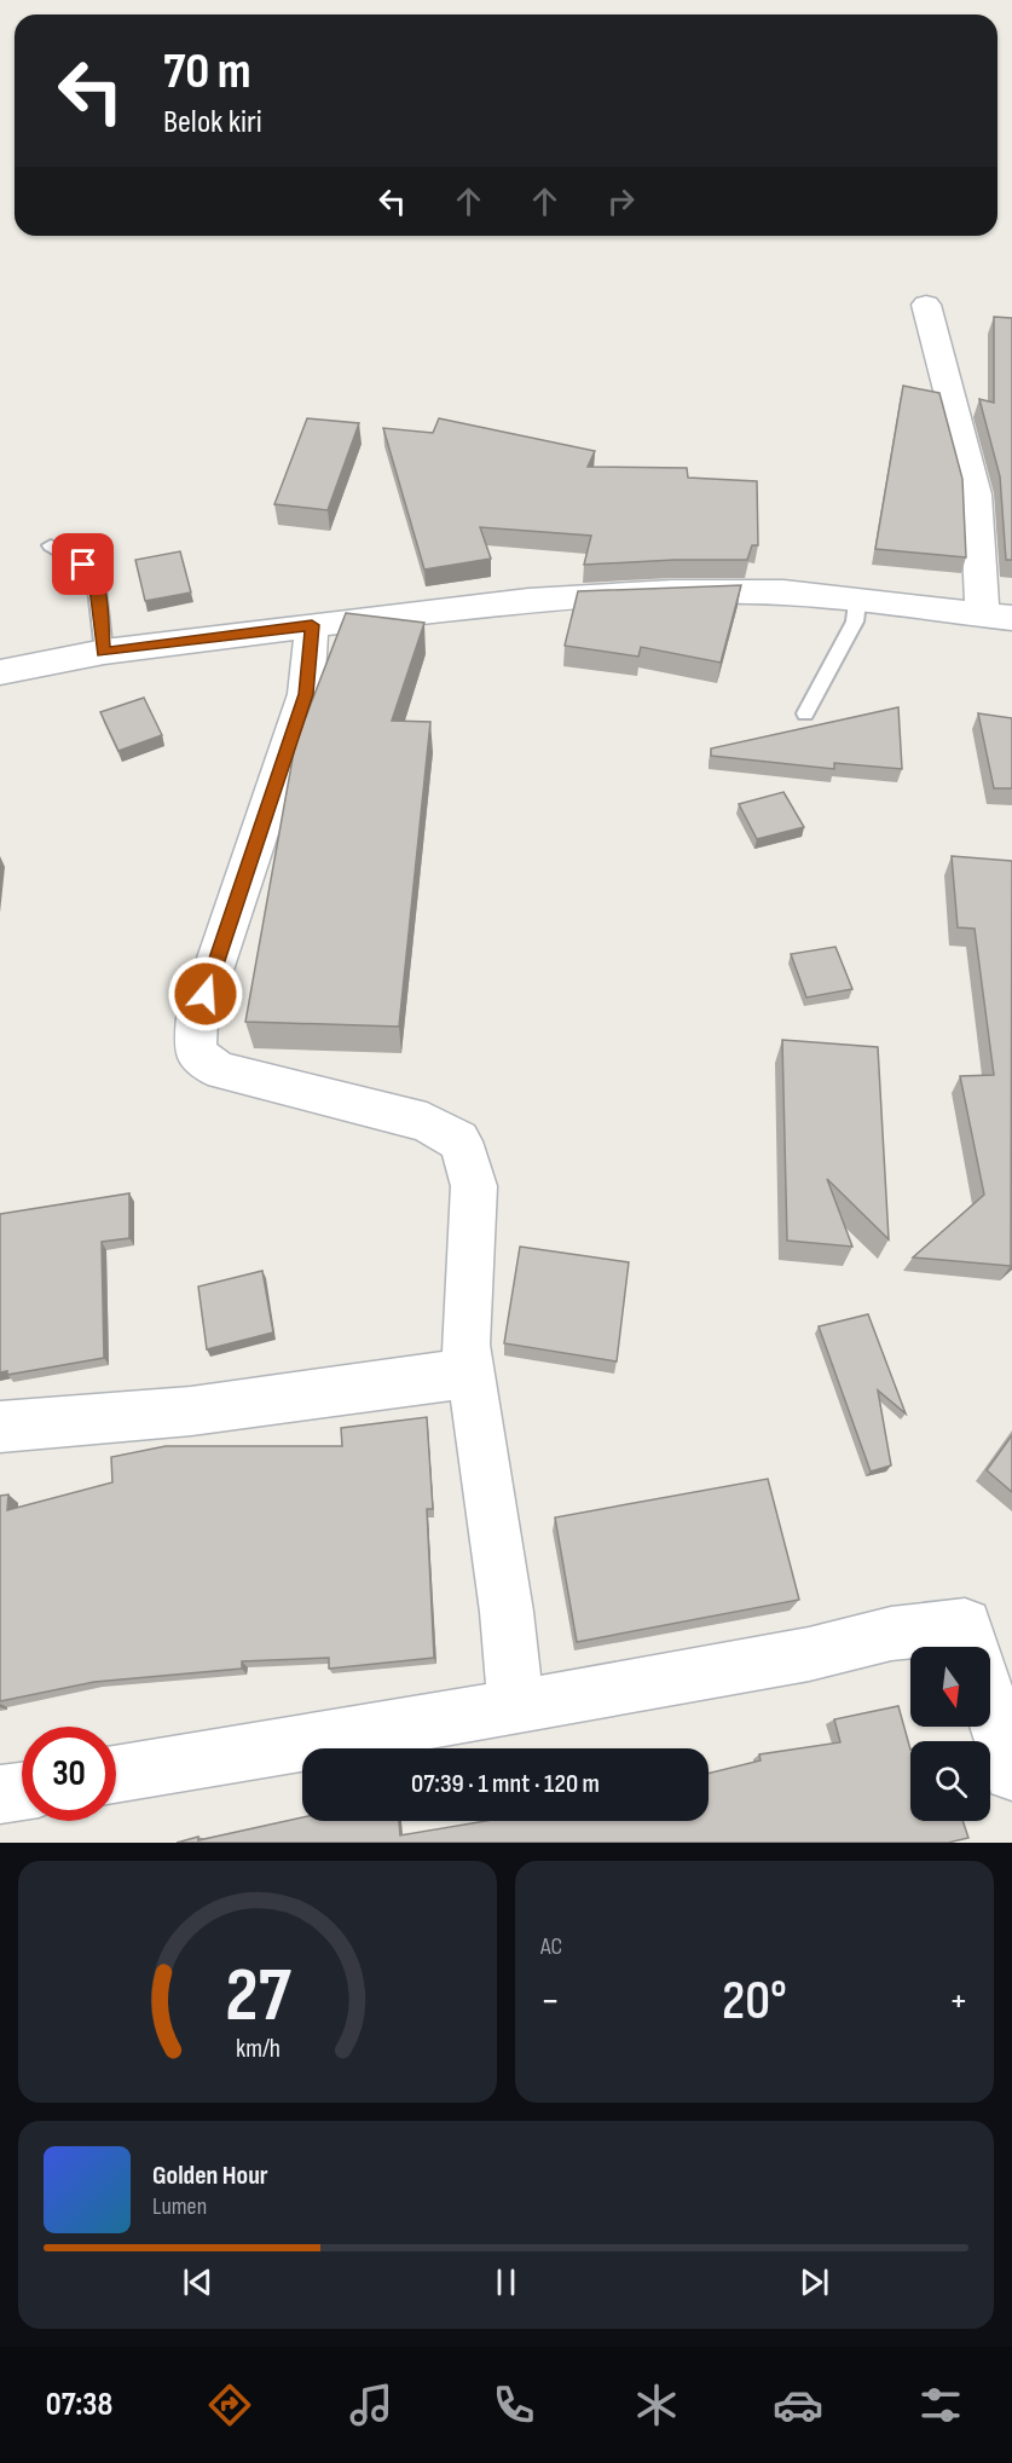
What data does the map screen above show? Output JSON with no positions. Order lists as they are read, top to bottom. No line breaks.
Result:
{"north":"bottom","page":{"turn":["70 m","Belok kiri"],"limit":"30","trip":"07:39 · 1 mnt · 120 m","tile":"AC","heat":["−","20°","+"],"song":["Golden Hour","Lumen"],"tabs":"07:38","gauge":["27","km/h"]}}
